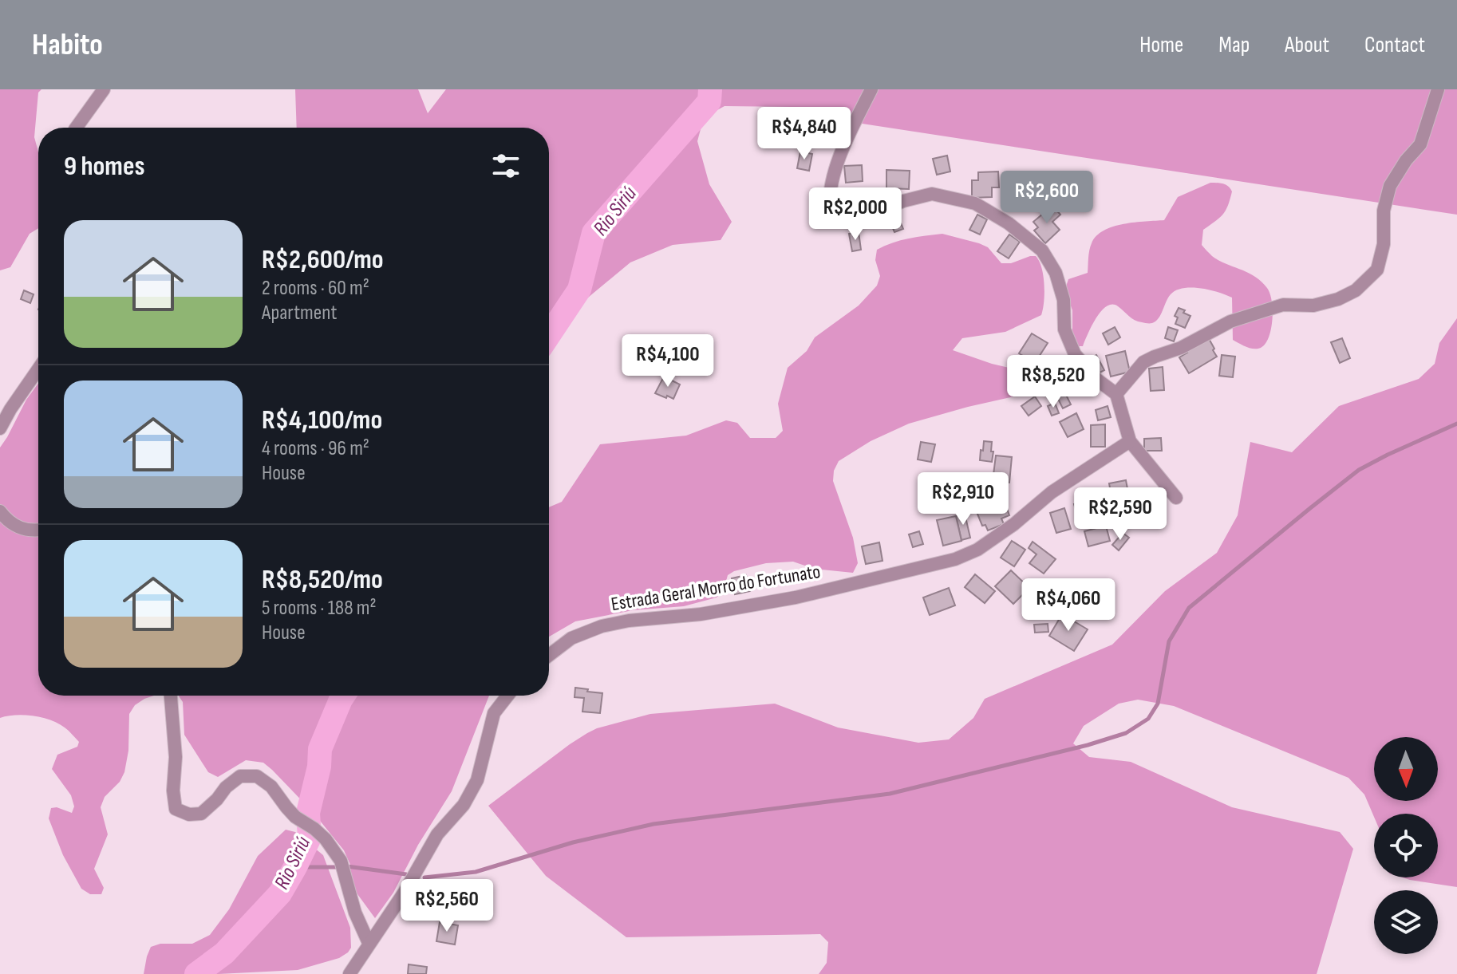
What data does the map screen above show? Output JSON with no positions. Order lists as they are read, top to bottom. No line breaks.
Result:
{"streets":{"street":["Estrada Geral Morro do Fortunato"]},"water":["Rio Siriú"],"north":"bottom","page":{"header":"Habito","nav":["Home","Map","About","Contact"],"price":["R$4,840","R$2,600","R$2,000","R$4,100","R$8,520","R$2,910","R$2,590","R$4,060","R$2,560"],"heading":"9 homes","list":[{"name":"R$2,600/mo","note":"2 rooms · 60 m² · Apartment"},{"name":"R$4,100/mo","note":"4 rooms · 96 m² · House"},{"name":"R$8,520/mo","note":"5 rooms · 188 m² · House"}]}}
